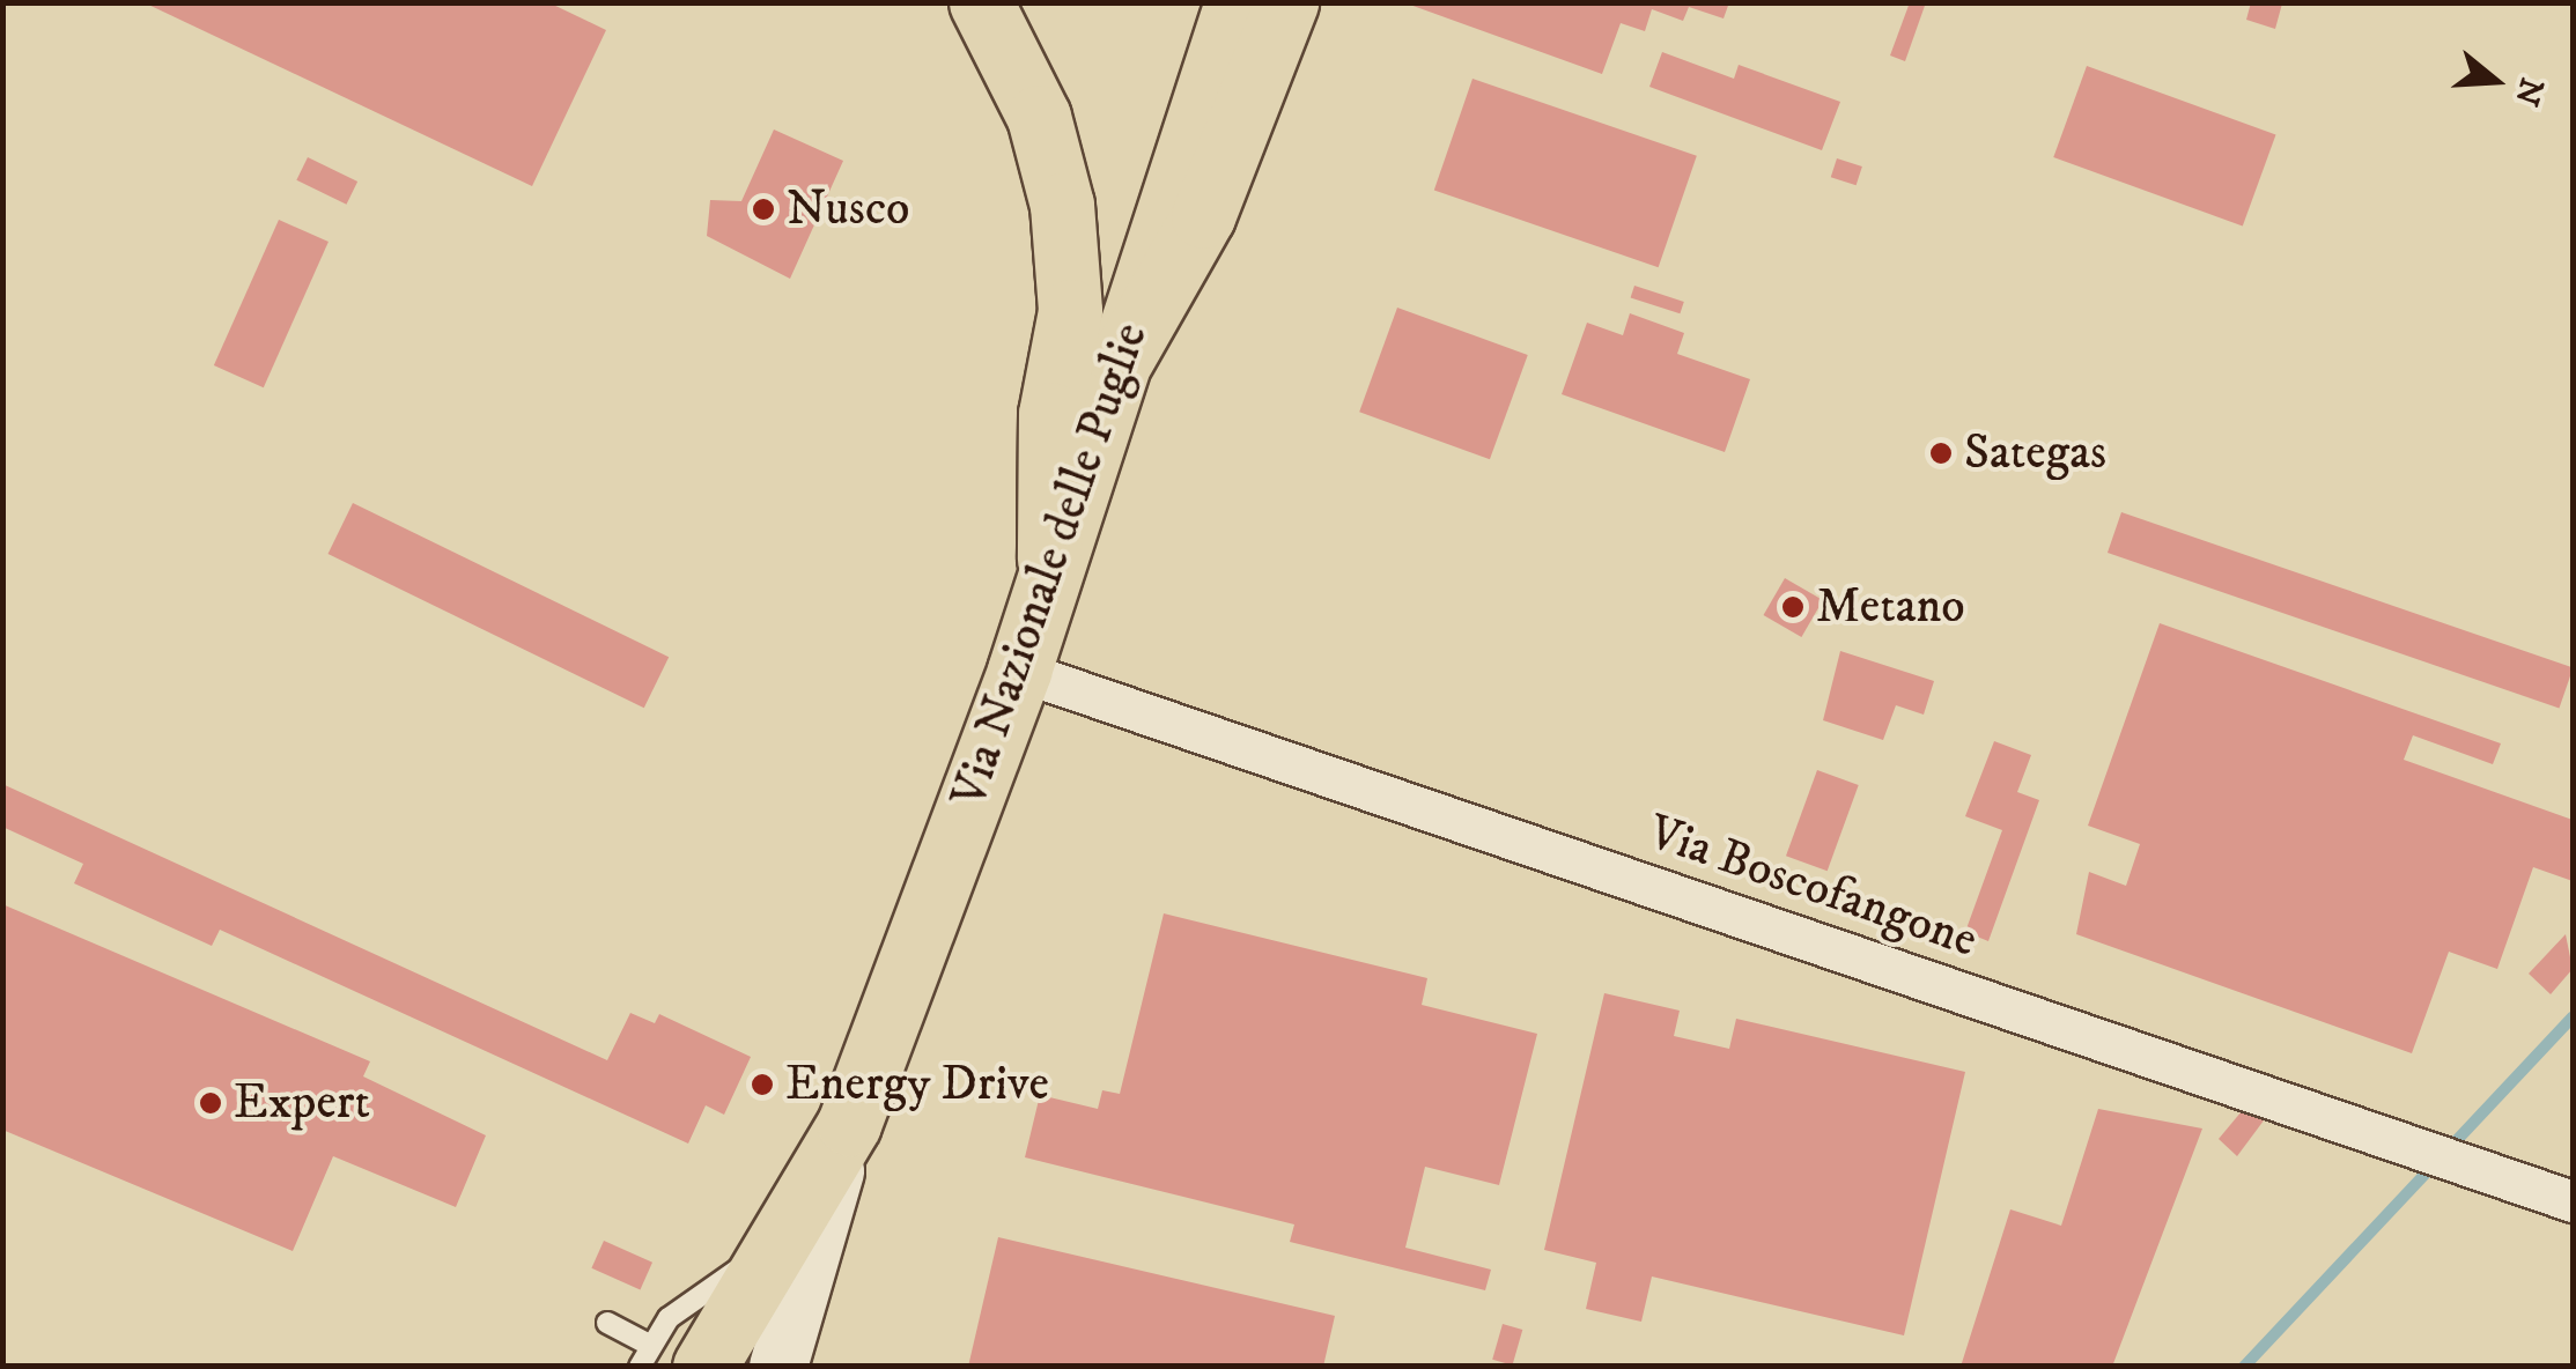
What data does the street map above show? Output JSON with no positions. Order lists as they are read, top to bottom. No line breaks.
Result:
{"streets":{"main road":["Via Nazionale delle Puglie"],"street":["Via Boscofangone"]},"crossings":[["Via Nazionale delle Puglie","Via Boscofangone"]],"places":["Nusco","Sategas","Metano","Energy Drive","Expert"],"north":"right"}
